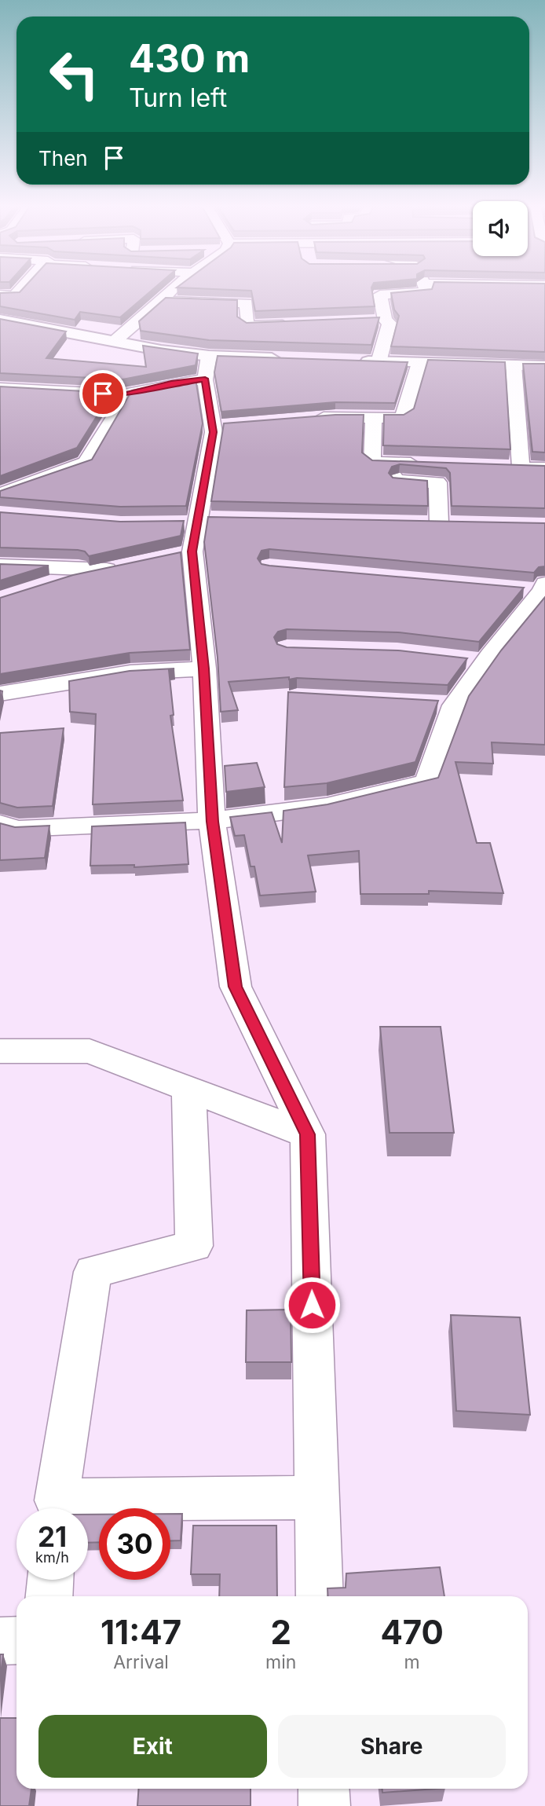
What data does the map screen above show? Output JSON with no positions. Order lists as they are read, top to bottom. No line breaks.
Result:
{"page":{"turn":["430 m","Turn left"],"then":"Then","speed":"21 km/h","limit":"30","eta":["11:47","Arrival","2","min","470","m"],"buttons":["Exit","Share"]}}
